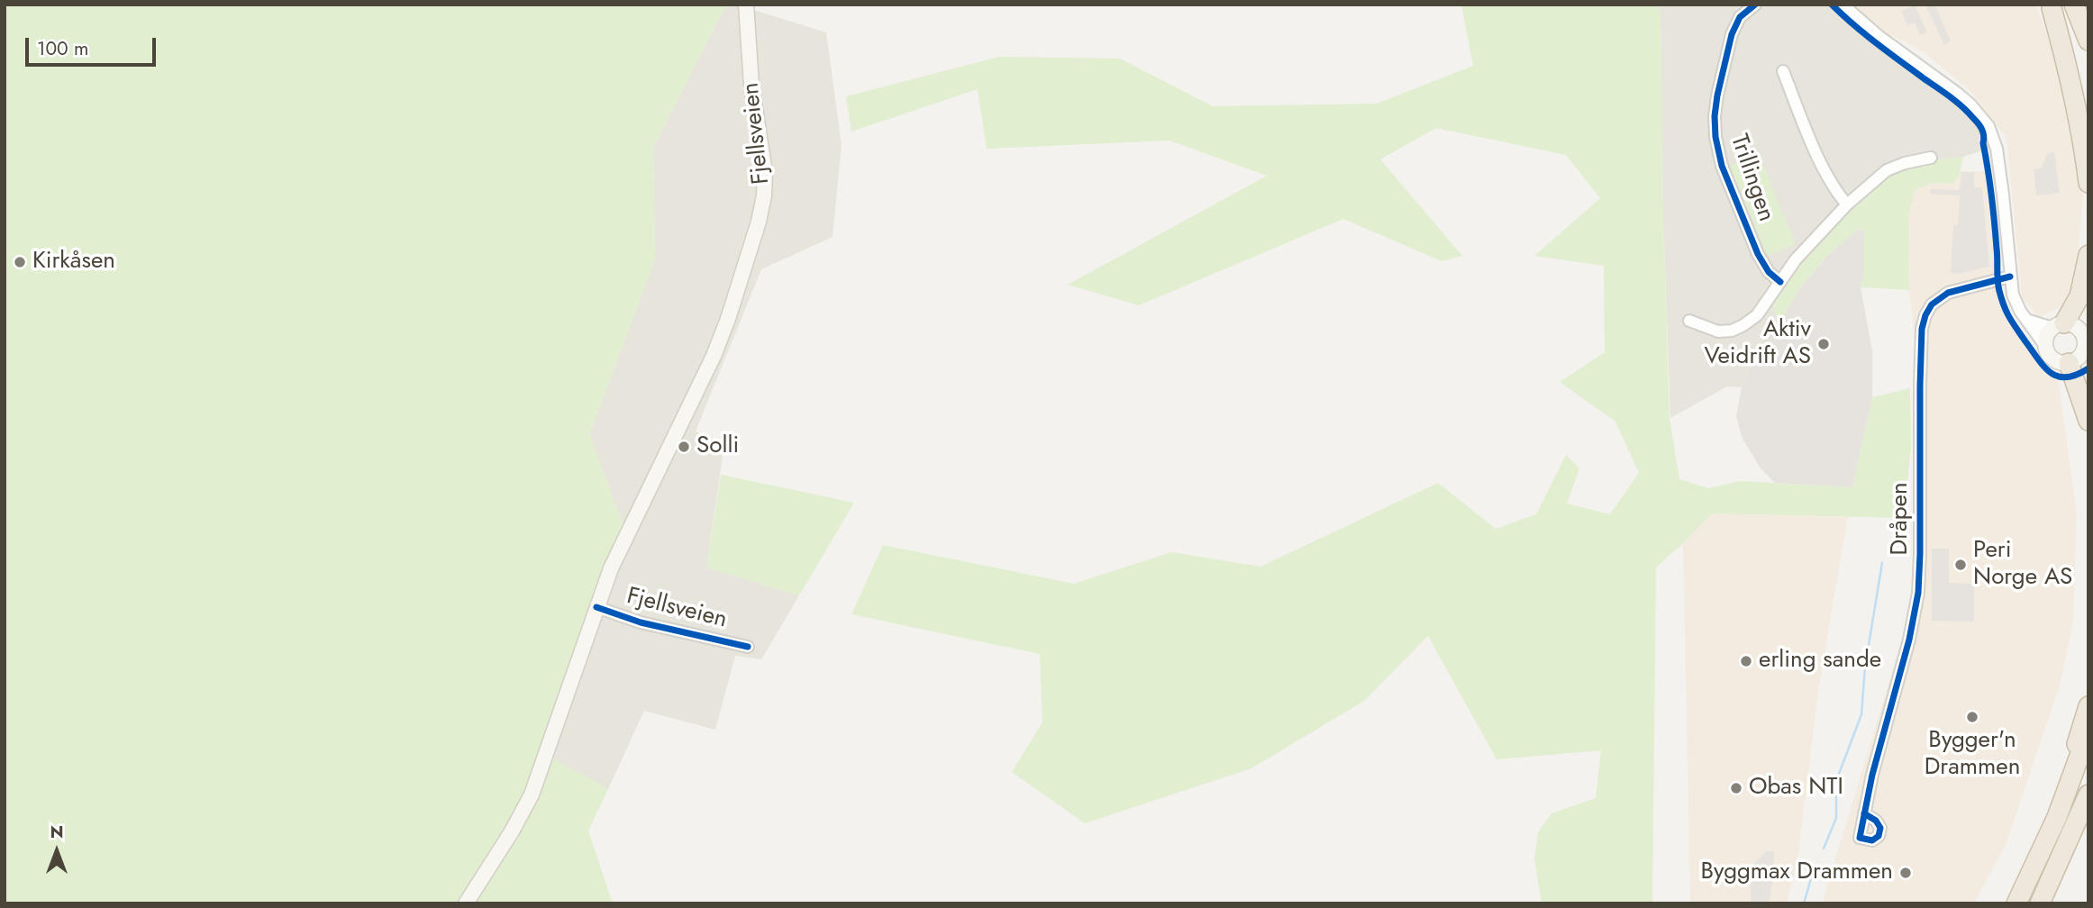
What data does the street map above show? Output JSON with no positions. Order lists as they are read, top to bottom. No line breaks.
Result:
{"streets":{"main road":["Fjellsveien"],"street":["Trillingen","Dråpen"]},"places":["Kirkåsen","Aktiv Veidrift AS","Solli","Peri Norge AS","erling sande","Bygger'n Drammen","Obas NTI","Byggmax Drammen"],"scale_bar":"100 m","north":"top"}
